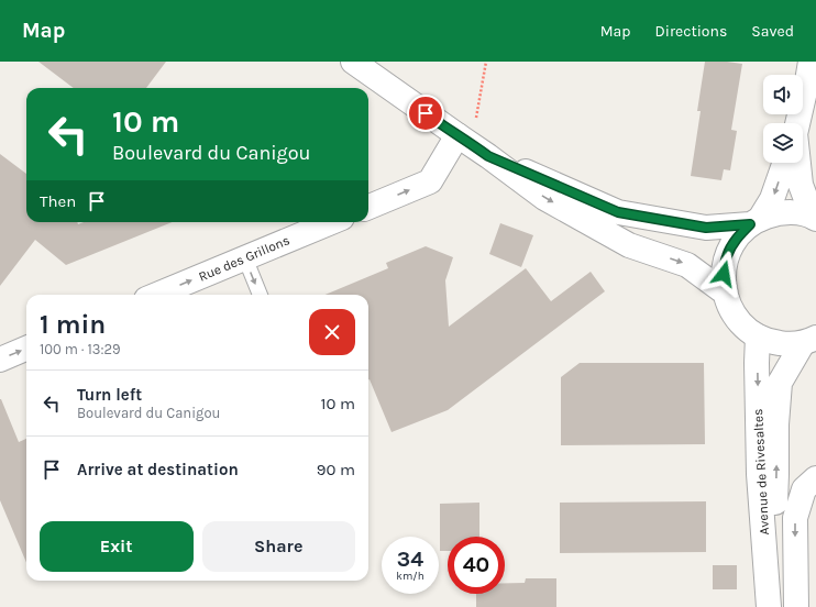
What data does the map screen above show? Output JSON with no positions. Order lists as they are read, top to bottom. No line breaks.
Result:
{"streets":{"street":["Rue des Grillons","Avenue de Rivesaltes"]},"one_way":["Rue des Grillons"],"page":{"header":"Map","nav":["Map","Directions","Saved"],"turn":["10 m","Boulevard du Canigou"],"then":"Then","heading":["1 min","100 m · 13:29"],"list":[{"name":"Turn left","note":"Boulevard du Canigou","value":"10 m"},{"name":"Arrive at destination","value":"90 m"}],"buttons":["Exit","Share"],"speed":"34 km/h","limit":"40"}}
